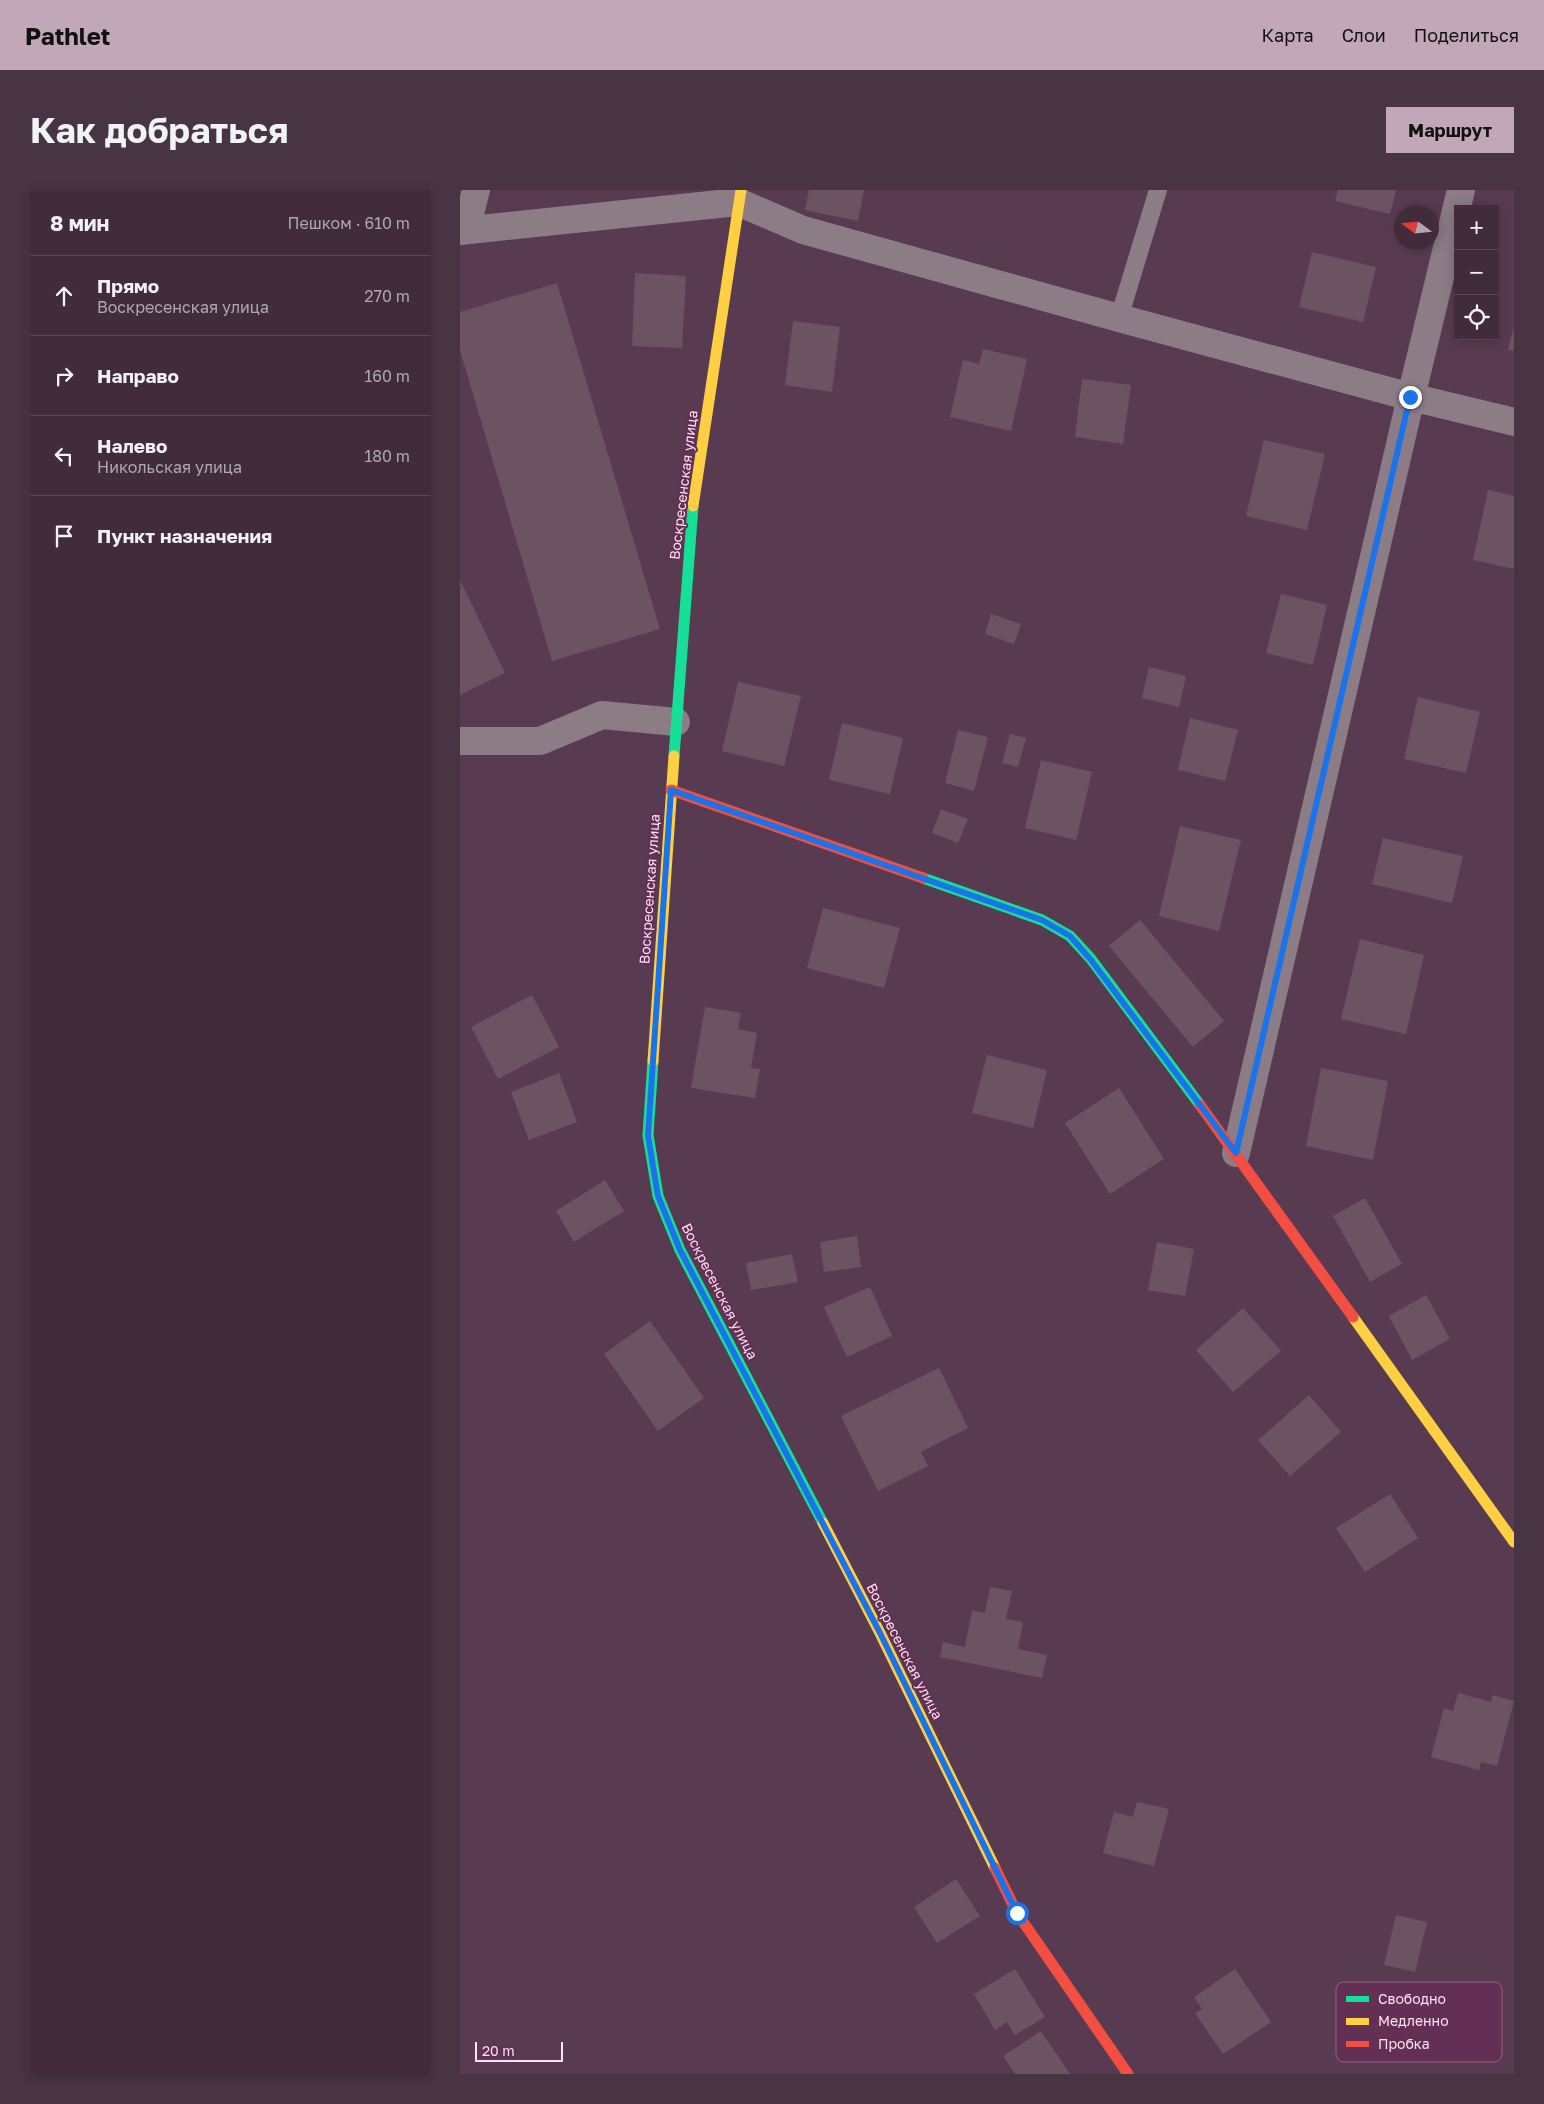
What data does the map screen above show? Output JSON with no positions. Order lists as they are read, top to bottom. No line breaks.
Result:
{"streets":{"street":["Воскресенская улица"]},"legend":["Свободно","Медленно","Пробка"],"scale_bar":"20 m","north":"left","page":{"header":"Pathlet","nav":["Карта","Слои","Поделиться"],"buttons":"Маршрут","title":"Как добраться","heading":["8 мин","Пешком · 610 m"],"map_buttons":["+","−"],"list":[["Прямо","Воскресенская улица","270 m"],["Направо","160 m"],["Налево","Никольская улица","180 m"],"Пункт назначения"],"scale":"20 m"}}
